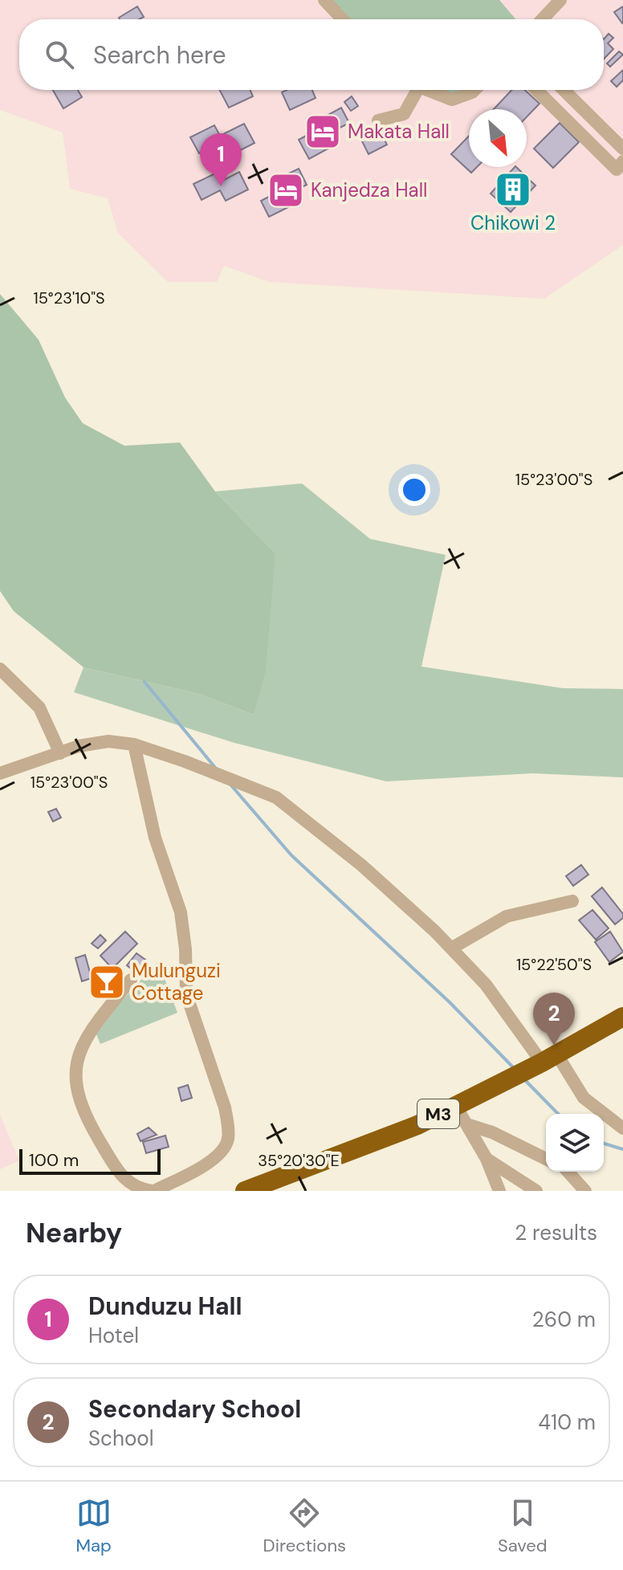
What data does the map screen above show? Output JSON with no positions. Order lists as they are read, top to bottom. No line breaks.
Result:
{"streets":{"highway":["M3"]},"places":{"hotel":["Makata Hall","Kanjedza Hall"],"building":["Chikowi 2"],"bar":["Mulunguzi Cottage"]},"scale_bar":"100 m","north":"bottom right","page":{"search":"Search here","pins":["1","2"],"scale":"100 m","heading":["Nearby","2 results"],"list":[{"mark":"1","name":"Dunduzu Hall","note":"Hotel","value":"260 m"},{"mark":"2","name":"Secondary School","note":"School","value":"410 m"}],"nav":["Map","Directions","Saved"]},"coordinates":["15°23'10\"S","15°23'00\"S","15°22'50\"S","35°20'30\"E"]}
